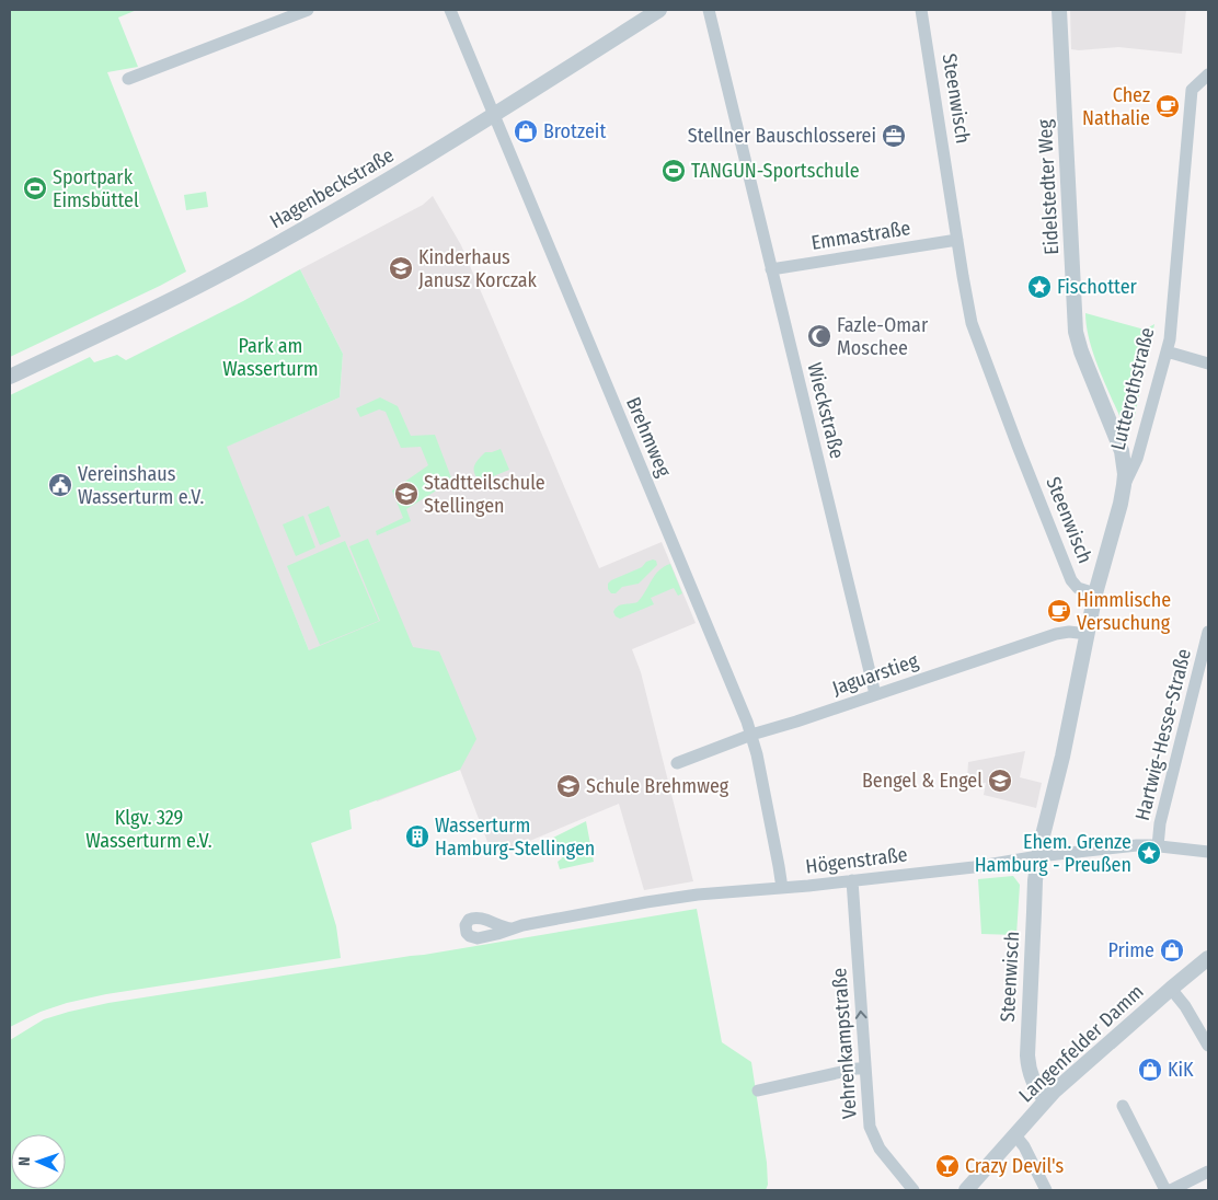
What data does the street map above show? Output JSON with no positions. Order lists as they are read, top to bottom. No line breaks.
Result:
{"streets":{"street":["Steenwisch","Eidelstedter Weg","Hagenbeckstraße","Emmastraße","Lutterothstraße","Wieckstraße","Brehmweg","Jaguarstieg","Hartwig-Hesse-Straße","Högenstraße","Vehrenkampstraße","Langenfelder Damm"]},"crossings":[["Steenwisch","Emmastraße"],["Steenwisch","Lutterothstraße"],["Steenwisch","Jaguarstieg"],["Steenwisch","Högenstraße"],["Steenwisch","Langenfelder Damm"],["Eidelstedter Weg","Lutterothstraße"],["Hagenbeckstraße","Brehmweg"],["Emmastraße","Wieckstraße"],["Wieckstraße","Jaguarstieg"],["Brehmweg","Jaguarstieg"],["Brehmweg","Högenstraße"],["Hartwig-Hesse-Straße","Högenstraße"],["Högenstraße","Vehrenkampstraße"]],"one_way":["Vehrenkampstraße"],"parks":["Park am Wasserturm","Klgv. 329 Wasserturm e.V."],"places":{"cafe":["Chez Nathalie","Himmlische Versuchung"],"shop":["Brotzeit","Prime","KiK"],"office":["Stellner Bauschlosserei"],"sports":["TANGUN-Sportschule","Sportpark Eimsbüttel"],"school or university":["Kinderhaus Janusz Korczak","Stadtteilschule Stellingen","Bengel & Engel","Schule Brehmweg"],"place":["Fischotter","Ehem. Grenze Hamburg - Preußen"],"mosque":["Fazle-Omar Moschee"],"public building":["Vereinshaus Wasserturm e.V."],"building":["Wasserturm Hamburg-Stellingen"],"bar":["Crazy Devil's"]},"north":"left"}
